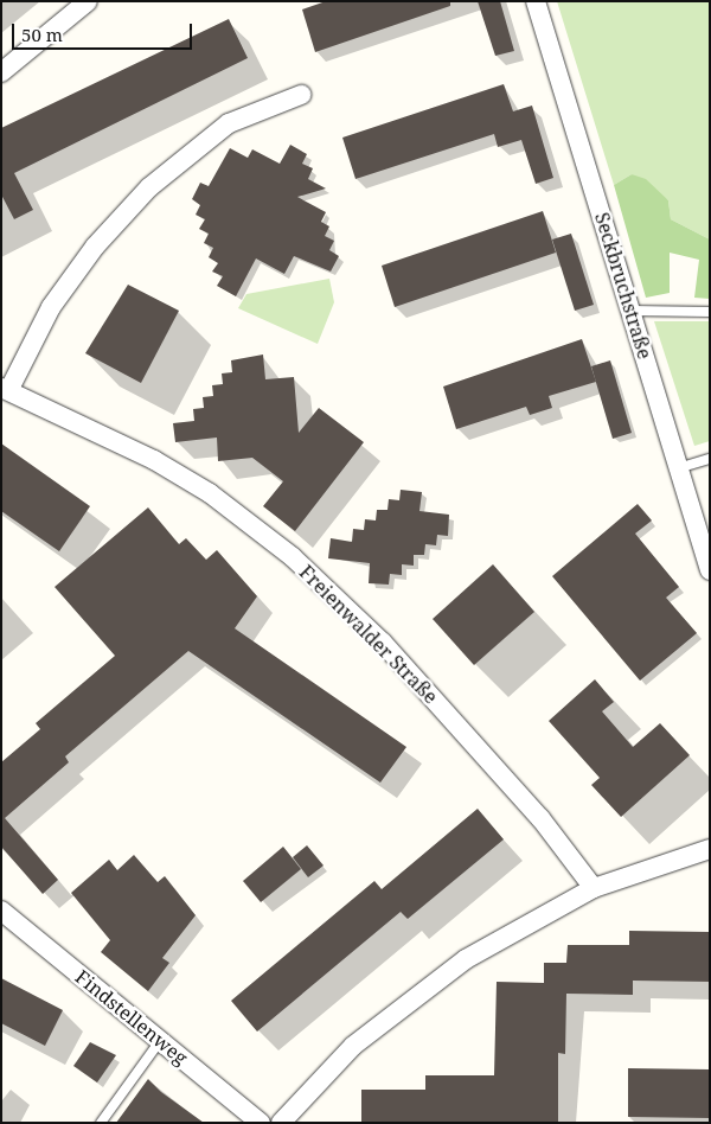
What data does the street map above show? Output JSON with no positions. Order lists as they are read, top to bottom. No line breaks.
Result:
{"streets":{"street":["Seckbruchstraße","Freienwalder Straße","Findstellenweg"]},"scale_bar":"50 m"}
